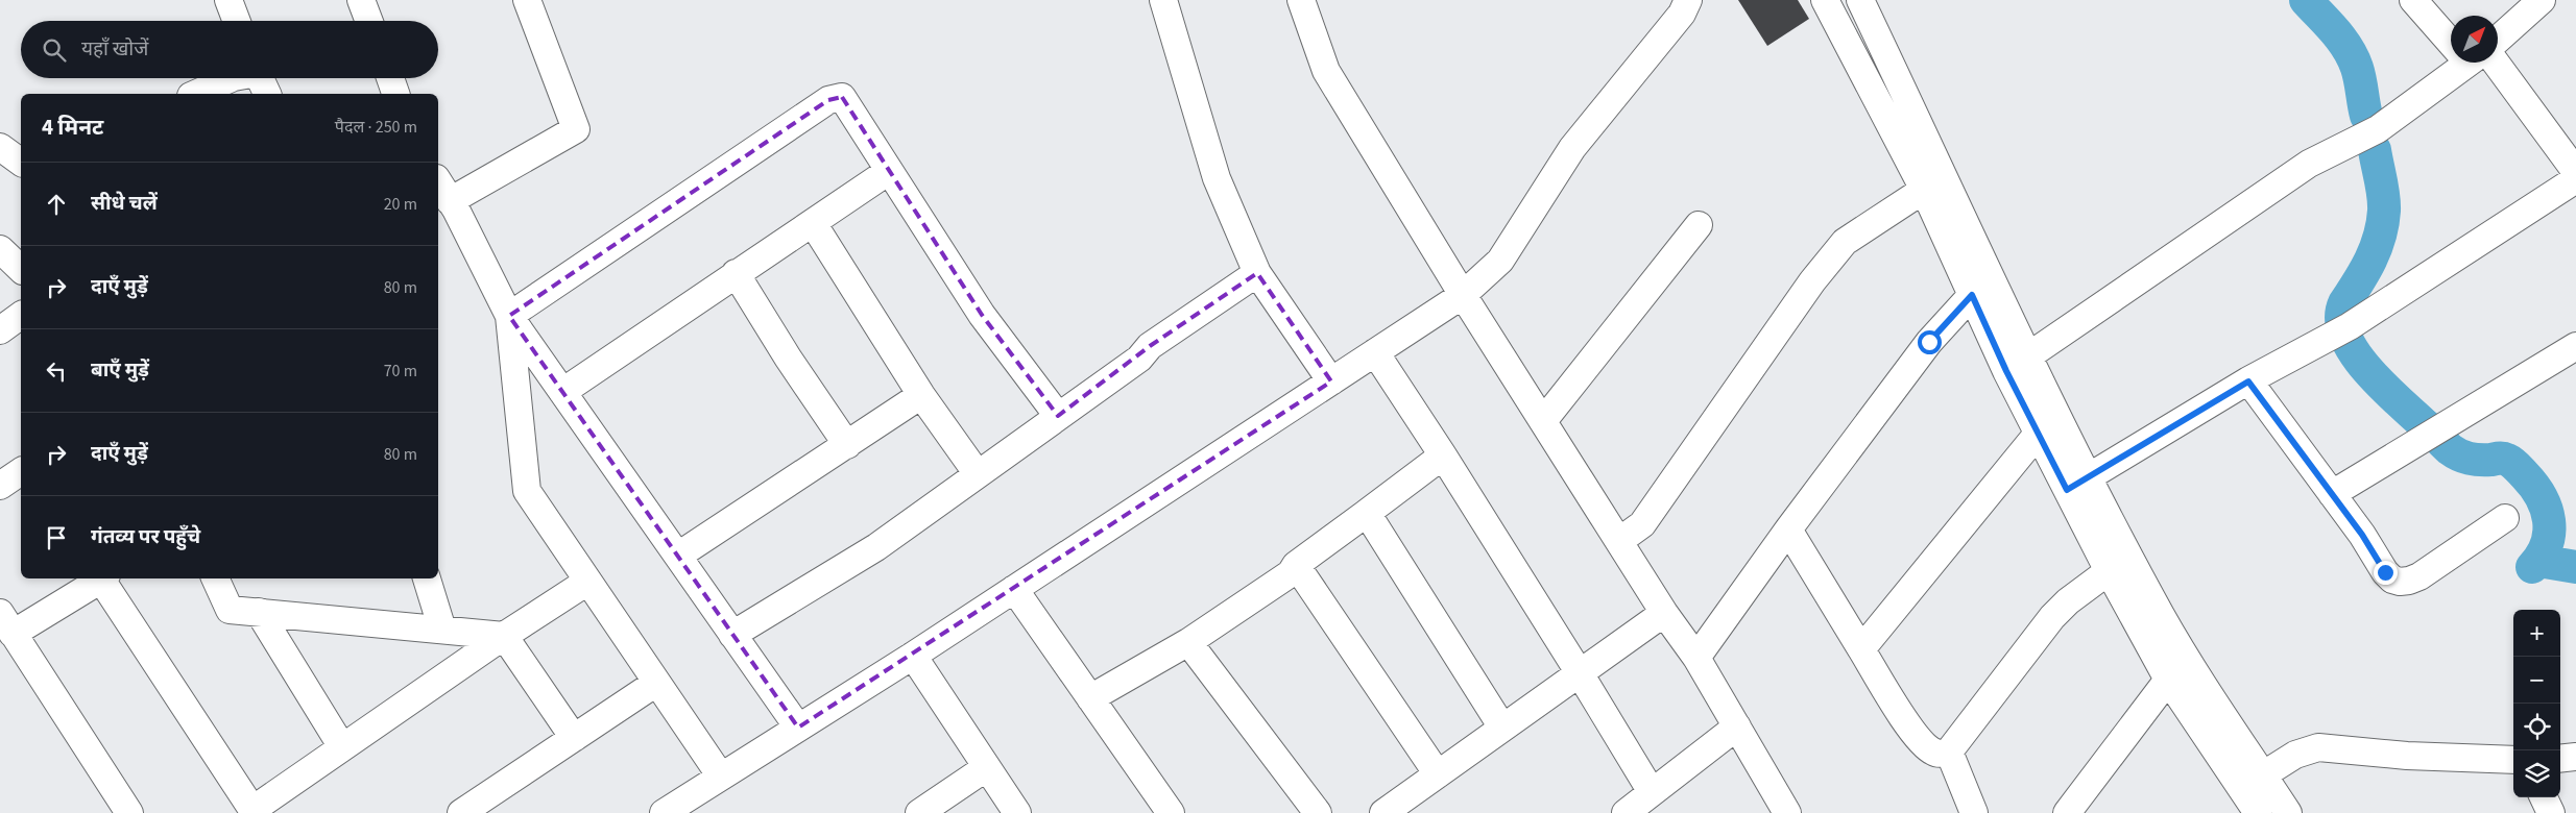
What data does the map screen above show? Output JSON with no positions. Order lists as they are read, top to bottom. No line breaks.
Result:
{"north":"top right","page":{"search":"यहाँ खोजें","heading":["4 मिनट","पैदल · 250 m"],"list":[["सीधे चलें","20 m"],["दाएँ मुड़ें","80 m"],["बाएँ मुड़ें","70 m"],["दाएँ मुड़ें","80 m"],"गंतव्य पर पहुँचे"],"map_buttons":["+","−"]}}
